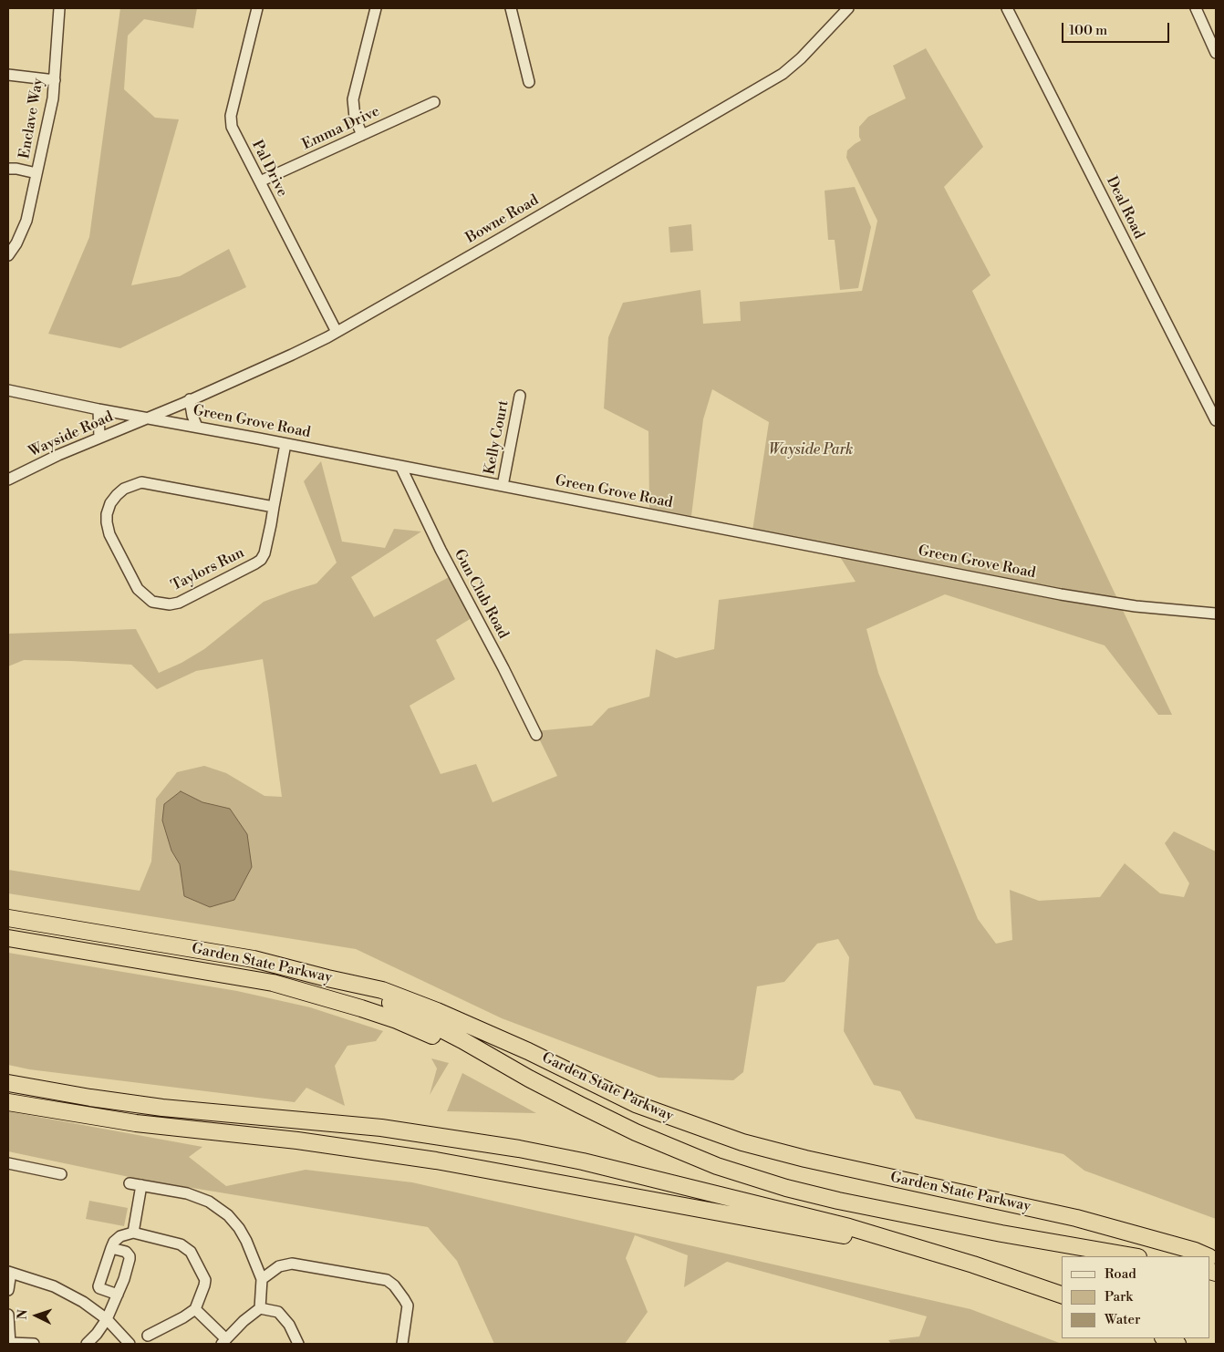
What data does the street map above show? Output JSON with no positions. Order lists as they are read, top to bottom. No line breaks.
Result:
{"streets":{"highway":["Garden State Parkway"],"street":["Enclave Way","Emma Drive","Pal Drive","Deal Road","Bowne Road","Green Grove Road","Wayside Road","Kelly Court","Taylors Run","Gun Club Road"]},"crossings":[["Emma Drive","Pal Drive"],["Pal Drive","Bowne Road"],["Bowne Road","Green Grove Road"],["Bowne Road","Wayside Road"],["Green Grove Road","Wayside Road"],["Green Grove Road","Kelly Court"],["Green Grove Road","Taylors Run"],["Green Grove Road","Gun Club Road"]],"parks":["Wayside Park"],"legend":["Road","Park","Water"],"scale_bar":"100 m","north":"left"}
